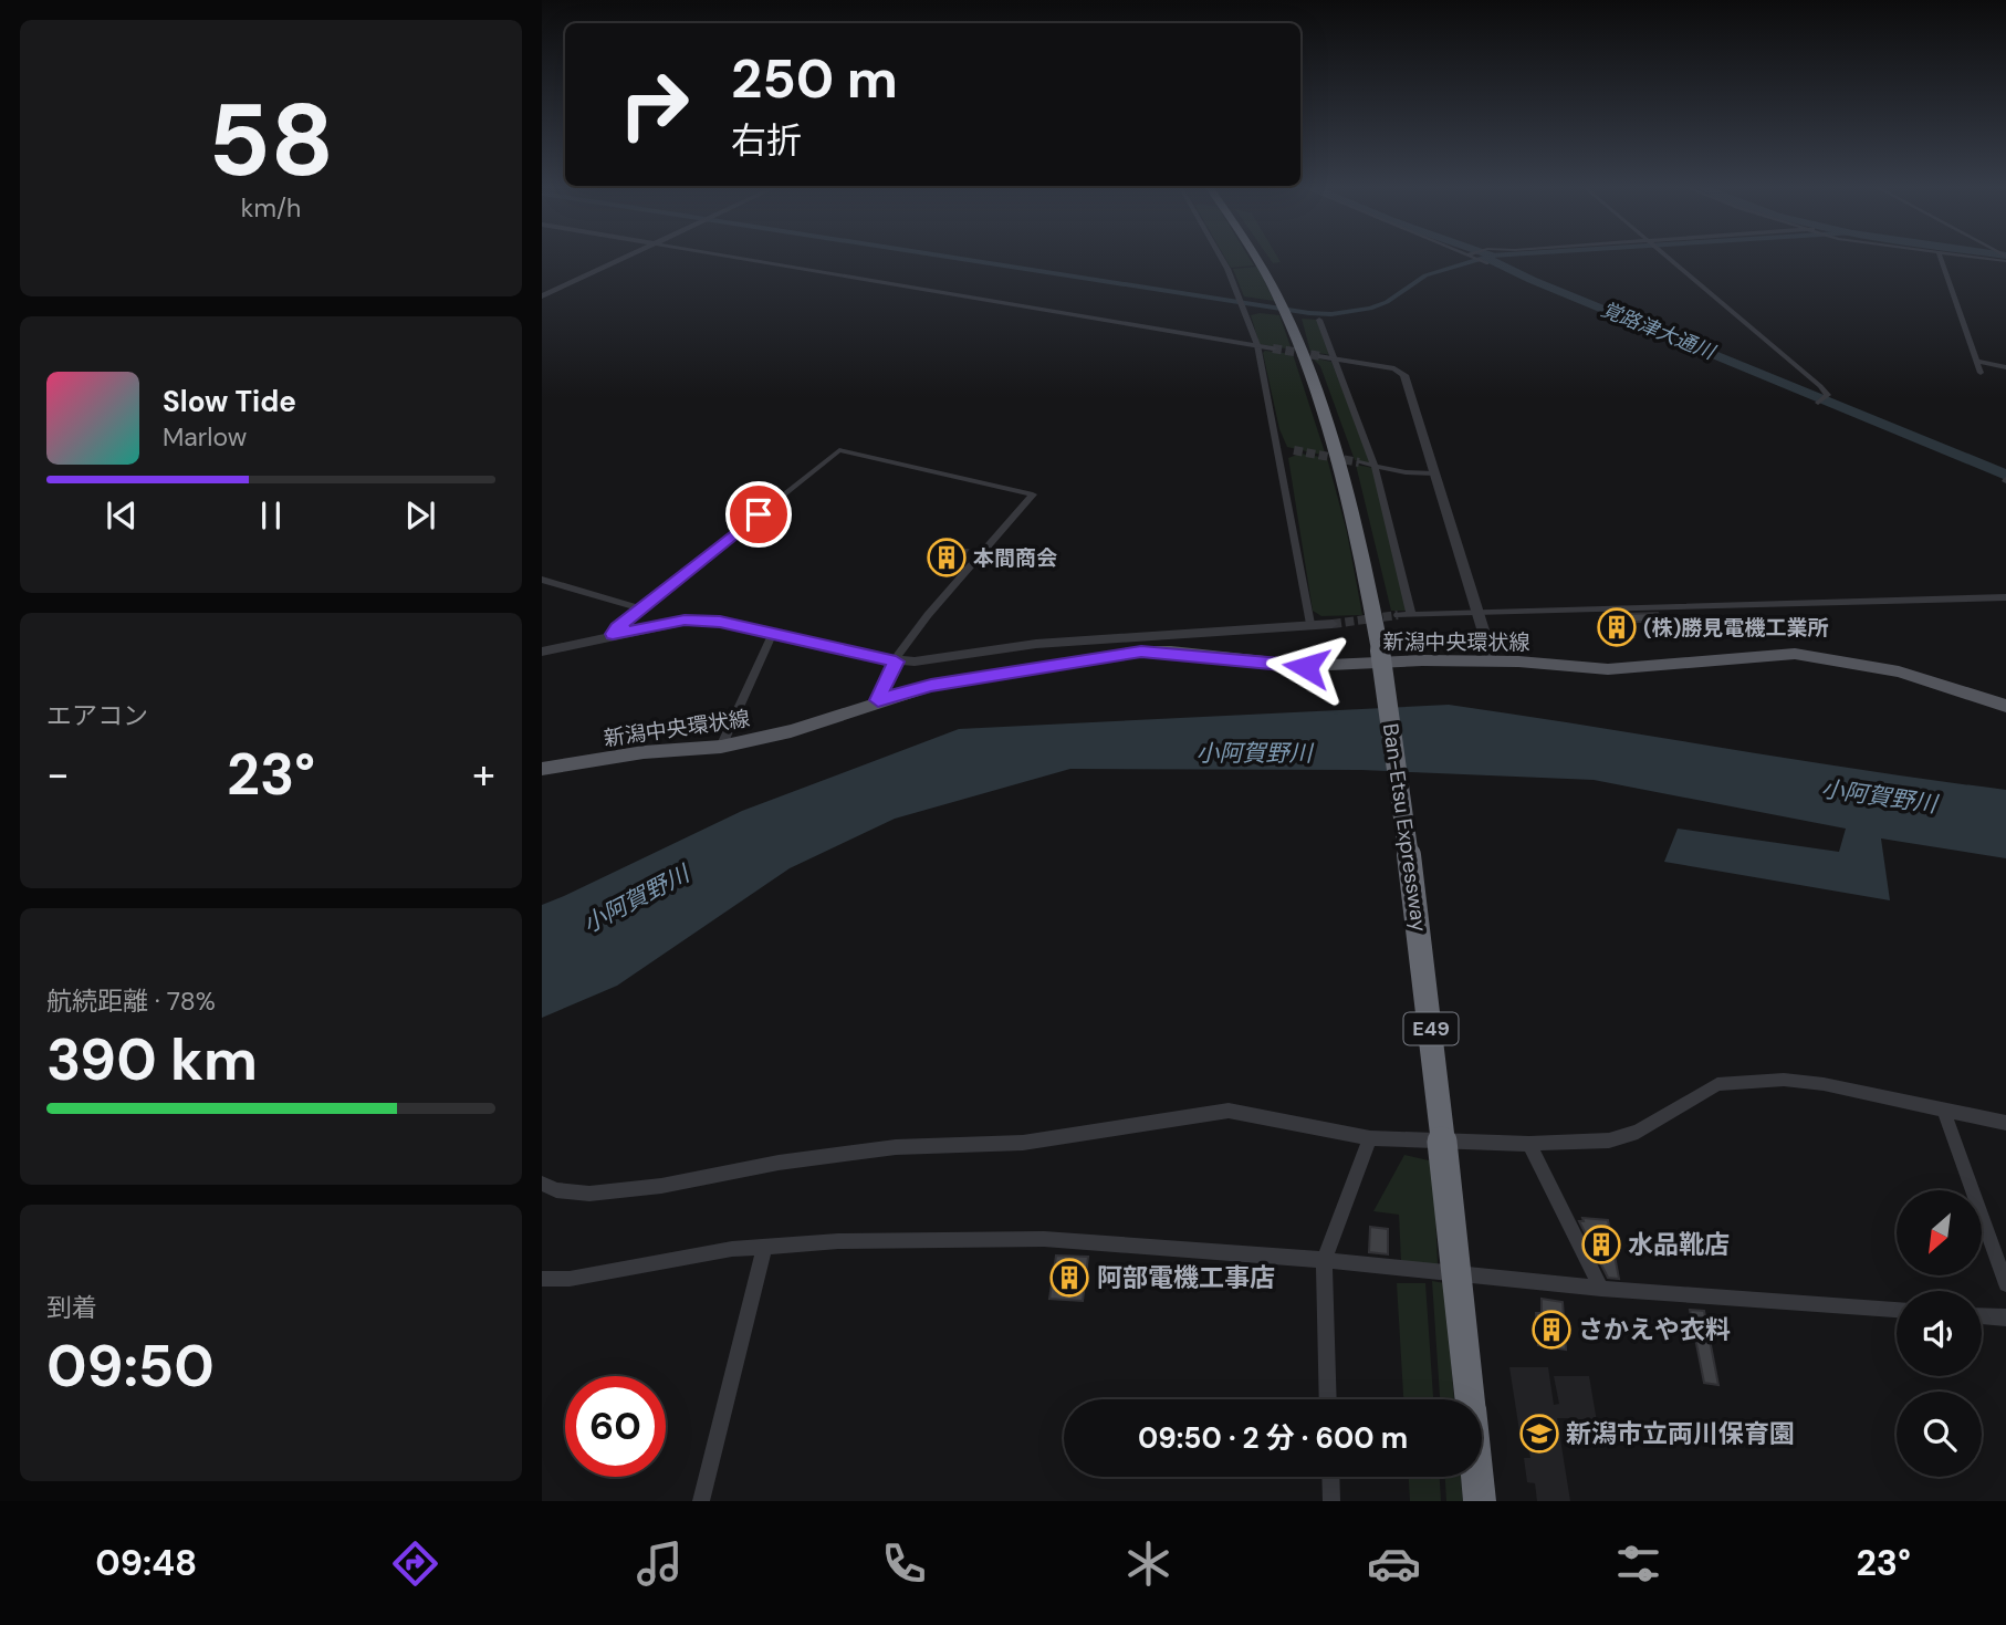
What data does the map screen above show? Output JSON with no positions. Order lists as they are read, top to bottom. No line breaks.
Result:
{"streets":{"highway":["Ban-Etsu Expressway","E49"],"main road":["新潟中央環状線"]},"water":["覚路津大通川","小阿賀野川"],"places":{"building":["本間商会","(株)勝見電機工業所","水品靴店","阿部電機工事店","さかえや衣料"],"school or university":["新潟市立両川保育園"]},"north":"bottom left","page":{"tile":[["58","km/h"],"エアコン",["航続距離 · 78%","390 km"],["到着","09:50"]],"turn":["250 m","右折"],"song":["Slow Tide","Marlow"],"heat":["−","23°","+"],"limit":"60","trip":"09:50 · 2 分 · 600 m","tabs":["09:48","23°"]}}
